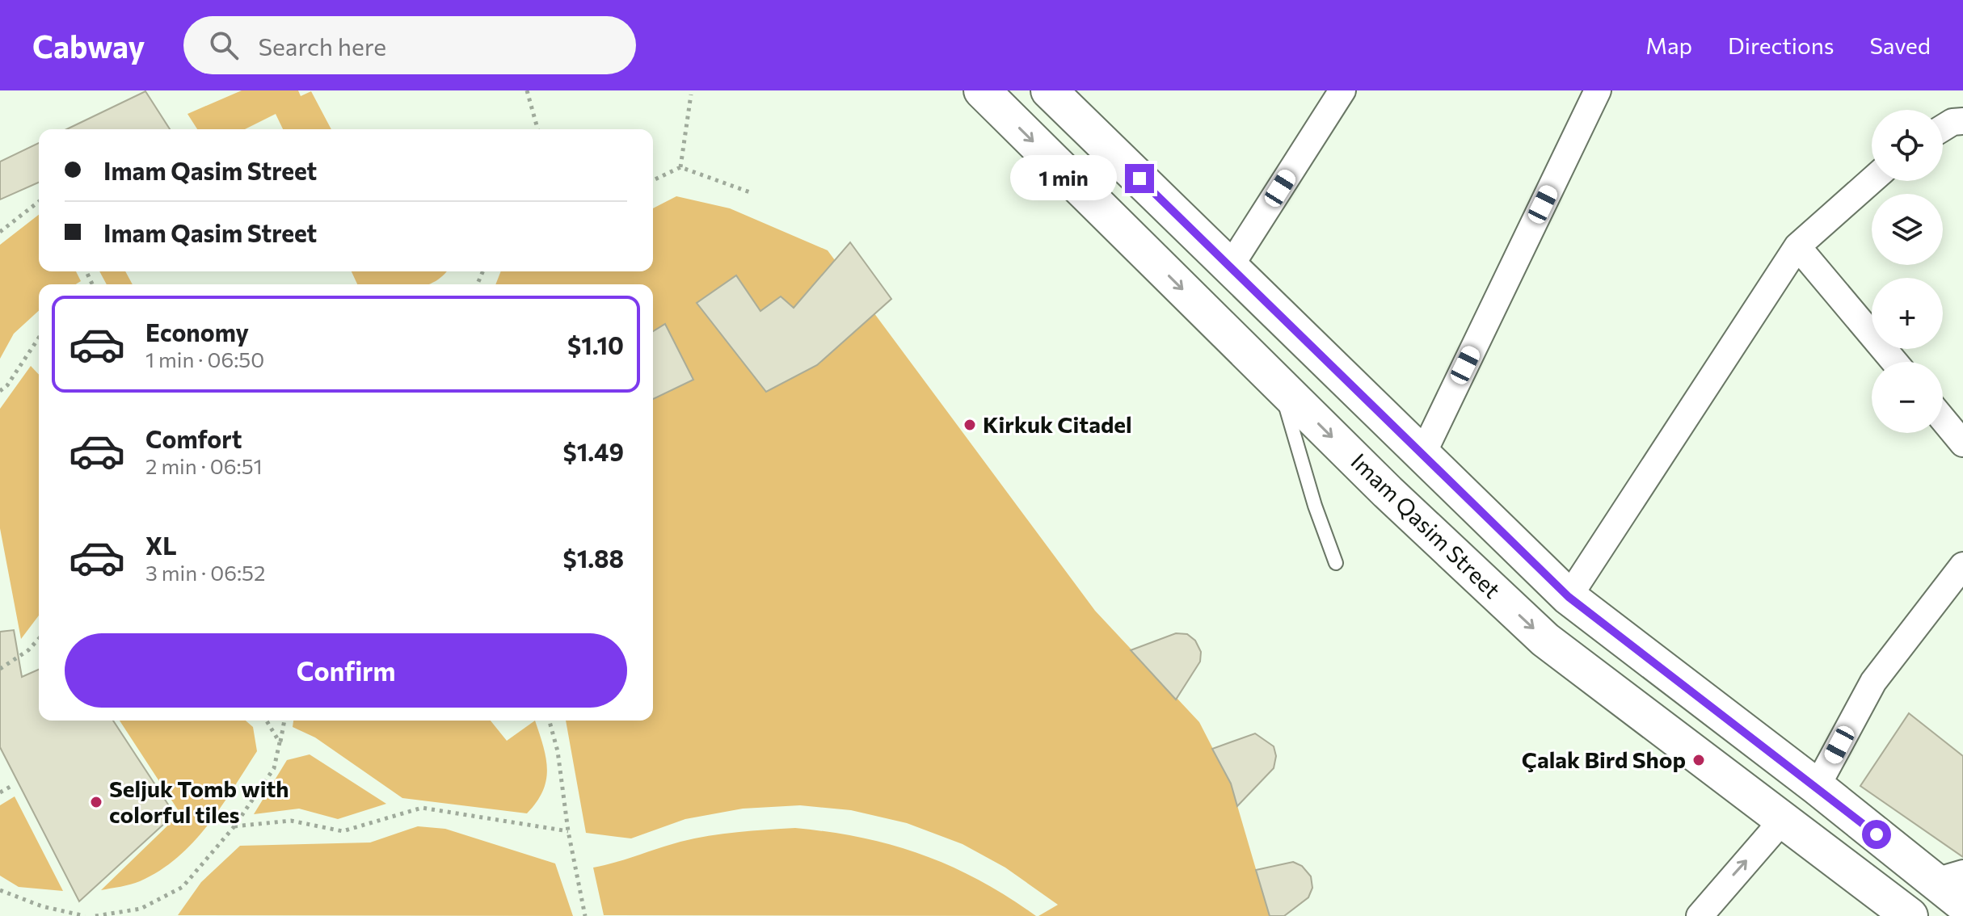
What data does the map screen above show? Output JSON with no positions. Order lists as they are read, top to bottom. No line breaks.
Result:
{"streets":{"main road":["Imam Qasim Street"]},"places":["Kirkuk Citadel","Çalak Bird Shop","Seljuk Tomb with colorful tiles"],"page":{"header":"Cabway","search":"Search here","nav":["Map","Directions","Saved"],"map_buttons":["+","−"],"banner":["Imam Qasim Street","Imam Qasim Street"],"bubble":"1 min","list":[{"name":"Economy","note":"1 min · 06:50","value":"$1.10"},{"name":"Comfort","note":"2 min · 06:51","value":"$1.49"},{"name":"XL","note":"3 min · 06:52","value":"$1.88"}],"buttons":"Confirm"}}
